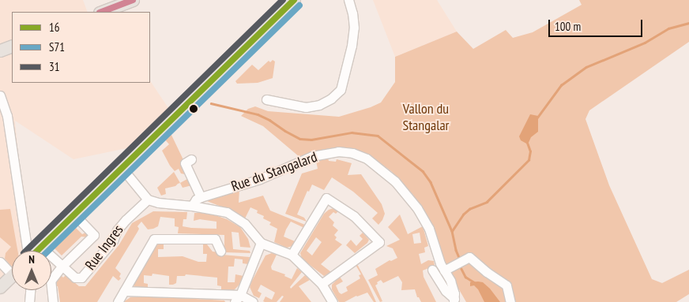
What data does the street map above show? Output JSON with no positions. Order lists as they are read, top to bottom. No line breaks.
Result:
{"streets":{"street":["Rue du Stangalard","Rue Ingres"]},"parks":["Vallon du Stangalar"],"lines":["transit line 16","transit line 31","transit line S71"],"legend":["16","S71","31"],"scale_bar":"100 m","north":"top"}
